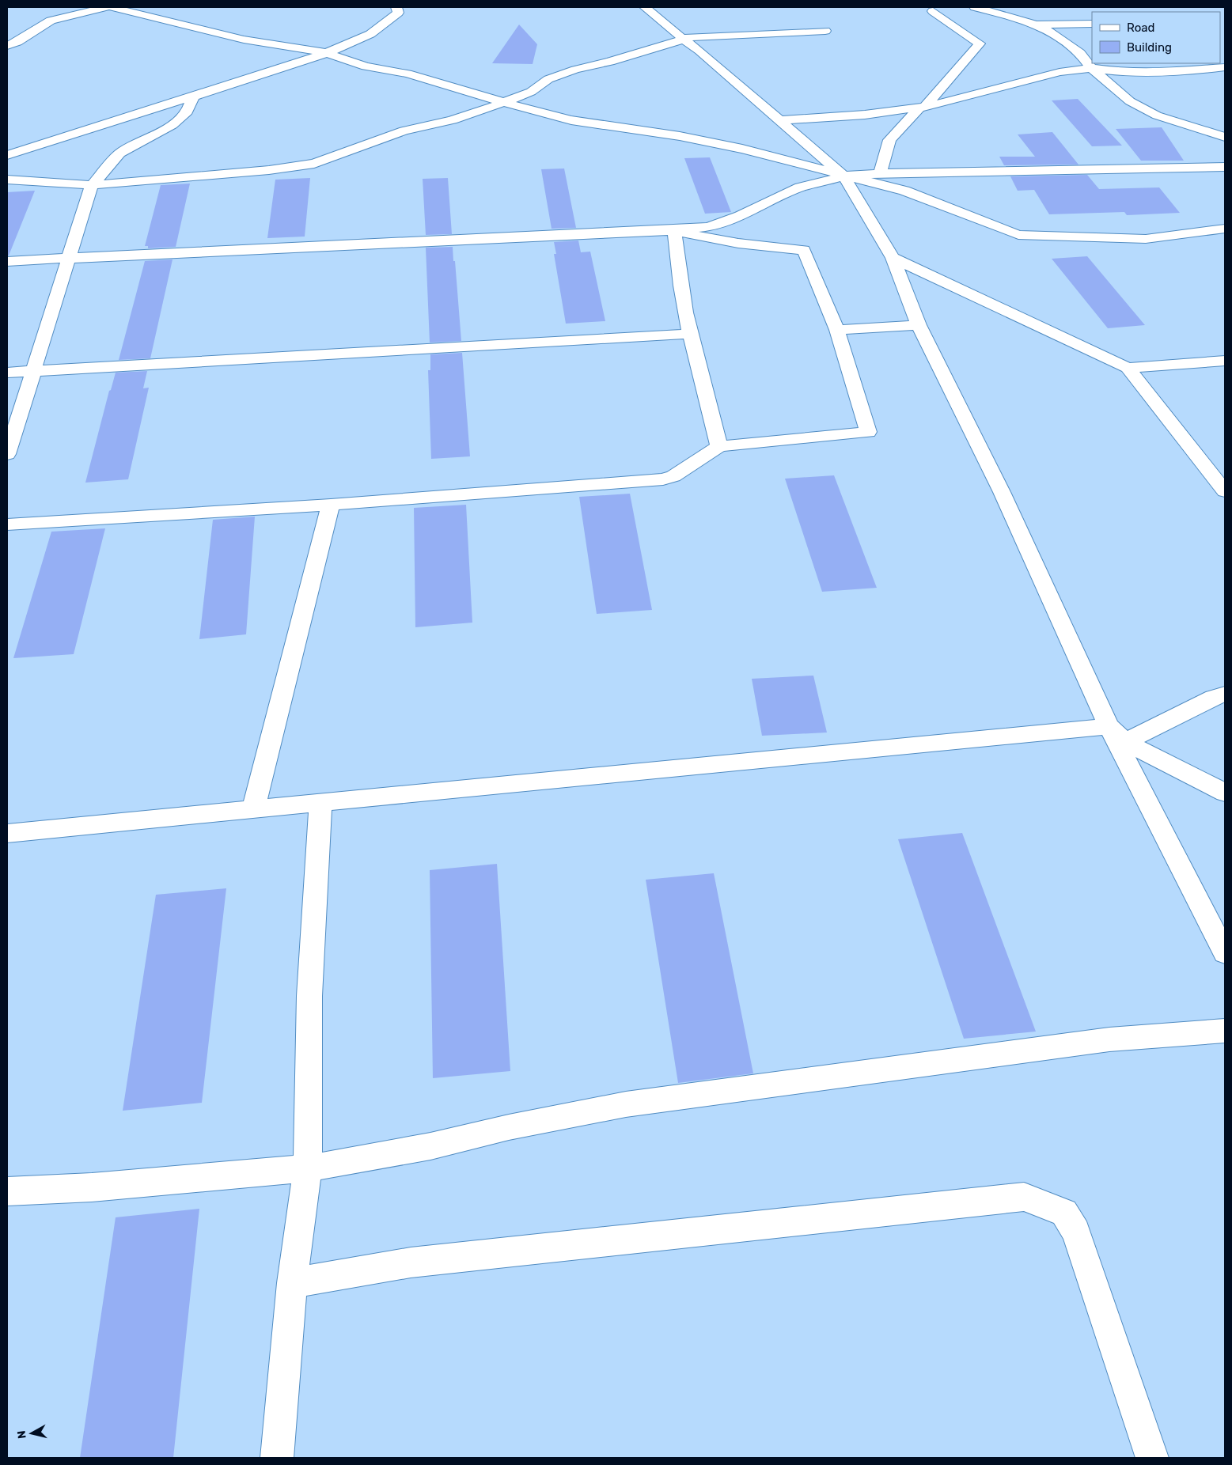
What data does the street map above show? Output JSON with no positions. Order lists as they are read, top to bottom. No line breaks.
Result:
{"legend":["Road","Building"],"north":"left"}
